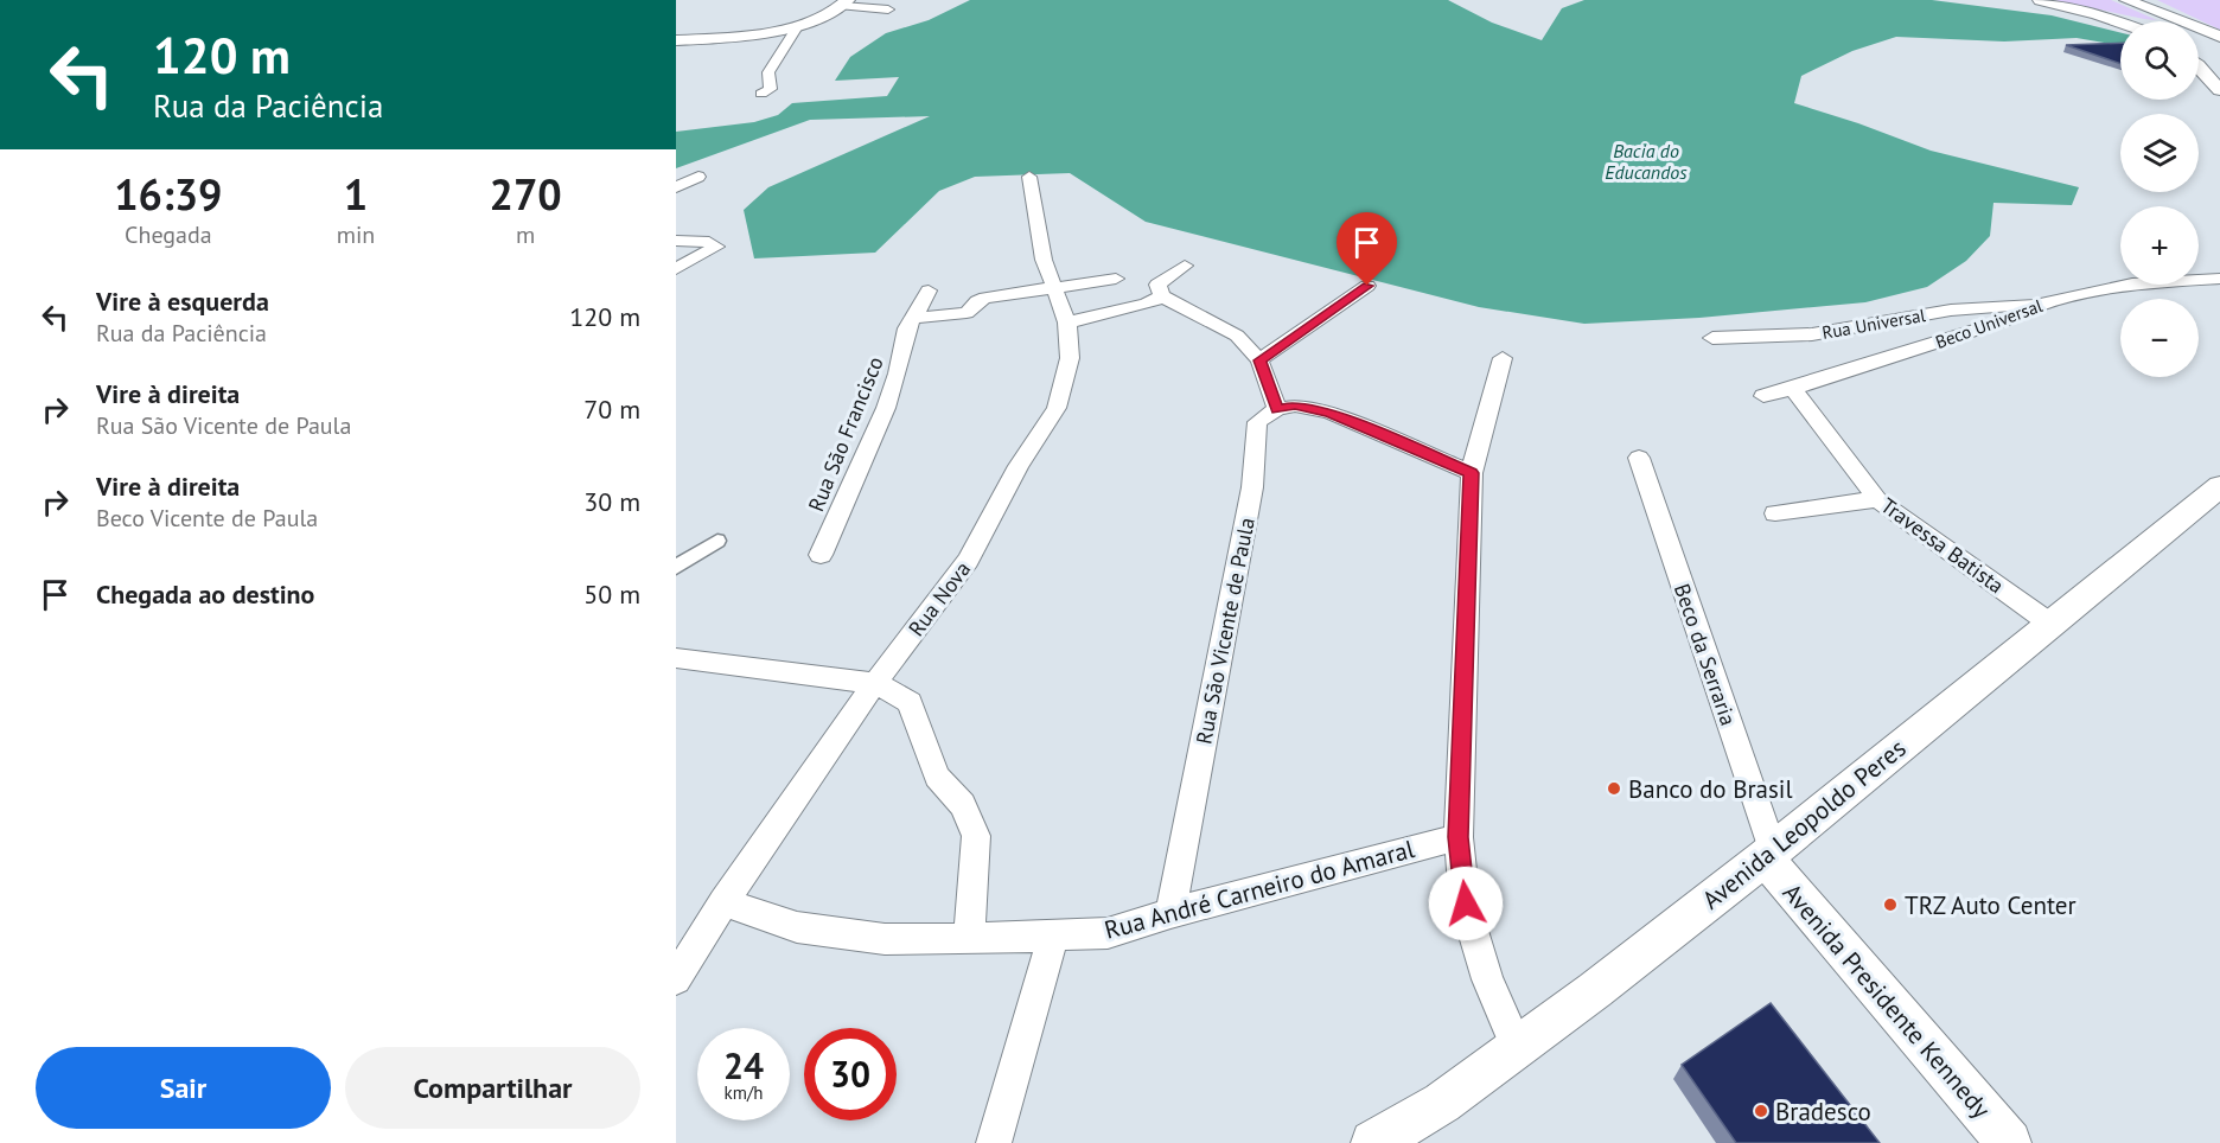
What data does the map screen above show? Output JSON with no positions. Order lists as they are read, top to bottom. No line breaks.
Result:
{"streets":{"street":["Rua Universal","Beco Universal","Rua São Francisco","Travessa Batista","Rua Nova","Rua São Vicente de Paula","Beco da Serraria","Avenida Leopoldo Peres","Rua André Carneiro do Amaral","Avenida Presidente Kennedy"]},"crossings":[["Rua Universal","Beco Universal"],["Beco Universal","Travessa Batista"],["Travessa Batista","Avenida Leopoldo Peres"],["Rua Nova","Rua André Carneiro do Amaral"],["Rua São Vicente de Paula","Rua André Carneiro do Amaral"],["Beco da Serraria","Avenida Leopoldo Peres"],["Beco da Serraria","Avenida Presidente Kennedy"],["Avenida Leopoldo Peres","Avenida Presidente Kennedy"]],"water":["Bacia do Educandos"],"places":["Banco do Brasil","TRZ Auto Center","Bradesco"],"page":{"turn":["120 m","Rua da Paciência"],"map_buttons":["+","−"],"eta":["16:39","Chegada","1","min","270","m"],"list":[{"name":"Vire à esquerda","note":"Rua da Paciência","value":"120 m"},{"name":"Vire à direita","note":"Rua São Vicente de Paula","value":"70 m"},{"name":"Vire à direita","note":"Beco Vicente de Paula","value":"30 m"},{"name":"Chegada ao destino","value":"50 m"}],"speed":"24 km/h","limit":"30","buttons":["Sair","Compartilhar"]}}
